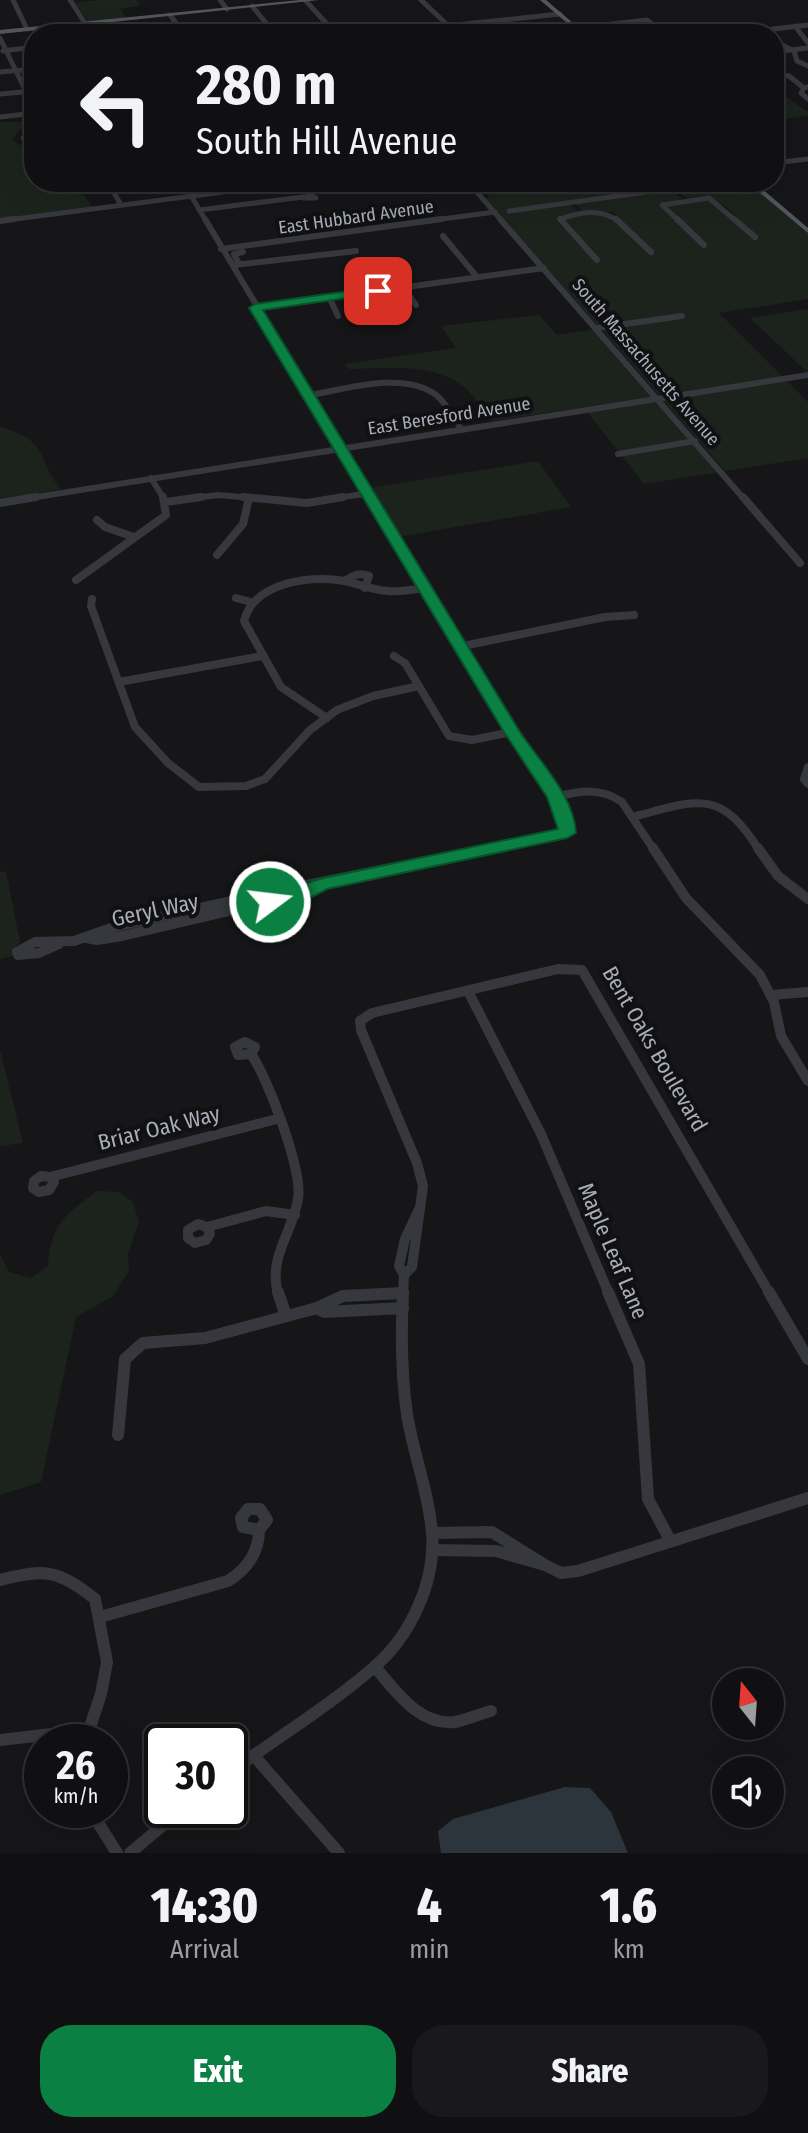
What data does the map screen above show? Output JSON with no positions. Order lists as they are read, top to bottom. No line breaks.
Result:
{"streets":{"street":["East Hubbard Avenue","South Massachusetts Avenue","East Beresford Avenue","Geryl Way","Bent Oaks Boulevard","Briar Oak Way","Maple Leaf Lane"]},"crossings":[["East Hubbard Avenue","South Massachusetts Avenue"],["South Massachusetts Avenue","East Beresford Avenue"],["Bent Oaks Boulevard","Maple Leaf Lane"]],"north":"top","page":{"turn":["280 m","South Hill Avenue"],"speed":"26 km/h","limit":"30","eta":["14:30","Arrival","4","min","1.6","km"],"buttons":["Exit","Share"]}}
